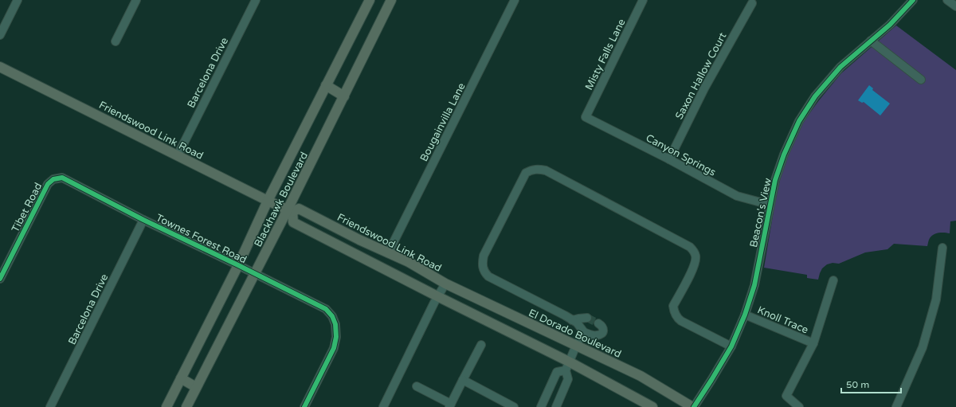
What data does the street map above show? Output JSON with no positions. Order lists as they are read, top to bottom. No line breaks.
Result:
{"streets":{"main road":["Friendswood Link Road","Blackhawk Boulevard","El Dorado Boulevard"],"street":["Misty Falls Lane","Barcelona Drive","Saxon Hallow Court","Bougainvilla Lane","Canyon Springs","Tibet Road","Beacon's View","Townes Forest Road","Knoll Trace"]},"crossings":[["Misty Falls Lane","Canyon Springs"],["Barcelona Drive","Friendswood Link Road"],["Barcelona Drive","Townes Forest Road"],["Saxon Hallow Court","Canyon Springs"],["Bougainvilla Lane","Friendswood Link Road"],["Friendswood Link Road","Blackhawk Boulevard"],["Friendswood Link Road","El Dorado Boulevard"],["Canyon Springs","Beacon's View"],["Blackhawk Boulevard","Townes Forest Road"],["Tibet Road","Townes Forest Road"],["Beacon's View","Knoll Trace"],["Beacon's View","El Dorado Boulevard"]],"scale_bar":"50 m"}
